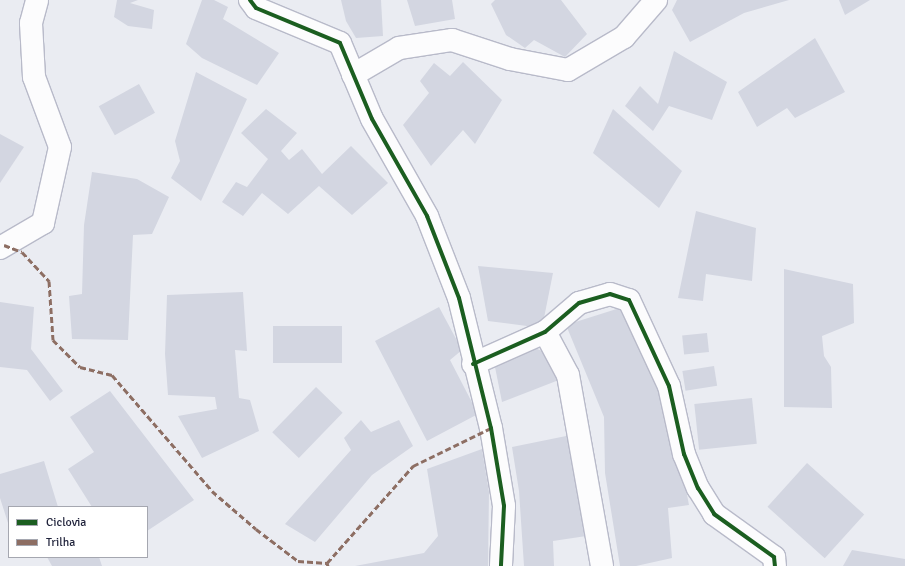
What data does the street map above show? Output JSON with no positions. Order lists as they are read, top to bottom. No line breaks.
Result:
{"legend":["Ciclovia","Trilha"]}
